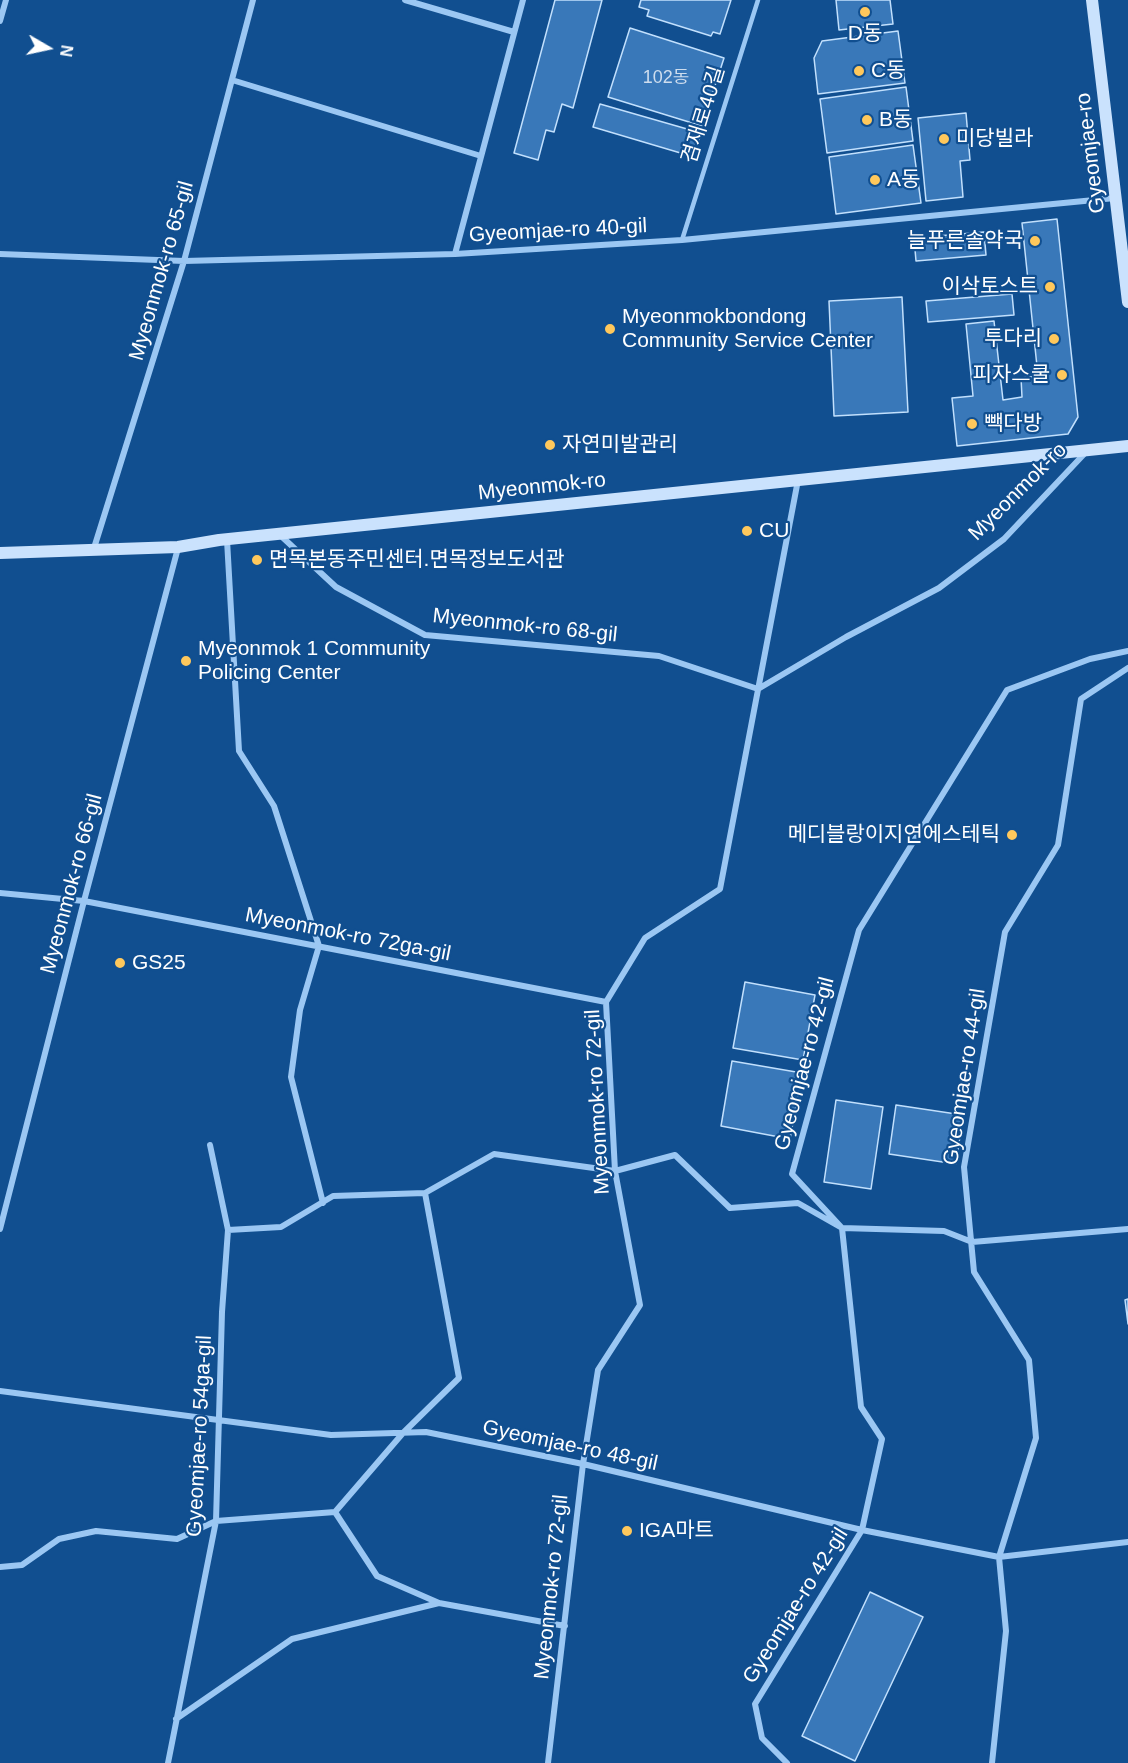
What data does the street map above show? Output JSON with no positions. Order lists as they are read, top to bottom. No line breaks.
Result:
{"streets":{"street":["Gyeomjae-ro","Gyeomjae-ro 40-gil","Myeonmok-ro 65-gil","Myeonmok-ro","Myeonmok-ro 68-gil","Myeonmok-ro 66-gil","Myeonmok-ro 72ga-gil","Gyeomjae-ro 42-gil","Gyeomjae-ro 44-gil","Myeonmok-ro 72-gil","Gyeomjae-ro 54ga-gil","Gyeomjae-ro 48-gil"],"lane":["겸재로40길"]},"crossings":[["겸재로40길","Gyeomjae-ro 40-gil"],["Gyeomjae-ro","Gyeomjae-ro 40-gil"],["Gyeomjae-ro 40-gil","Myeonmok-ro 65-gil"],["Myeonmok-ro 65-gil","Myeonmok-ro"],["Myeonmok-ro","Myeonmok-ro 68-gil"],["Myeonmok-ro","Myeonmok-ro 66-gil"],["Myeonmok-ro","Myeonmok-ro 72-gil"],["Myeonmok-ro 68-gil","Myeonmok-ro 72-gil"],["Myeonmok-ro 66-gil","Myeonmok-ro 72ga-gil"],["Myeonmok-ro 72ga-gil","Myeonmok-ro 72-gil"],["Gyeomjae-ro 42-gil","Gyeomjae-ro 48-gil"],["Gyeomjae-ro 44-gil","Gyeomjae-ro 48-gil"],["Myeonmok-ro 72-gil","Gyeomjae-ro 48-gil"],["Gyeomjae-ro 54ga-gil","Gyeomjae-ro 48-gil"]],"places":["D동","C동","B동","미당빌라","A동","늘푸른솔약국","이삭토스트","Myeonmokbondong Community Service Center","투다리","피자스쿨","빽다방","자연미발관리","CU","면목본동주민센터.면목정보도서관","Myeonmok 1 Community Policing Center","메디블랑이지연에스테틱","GS25","IGA마트"],"house_numbers":["102동"],"north":"right"}
